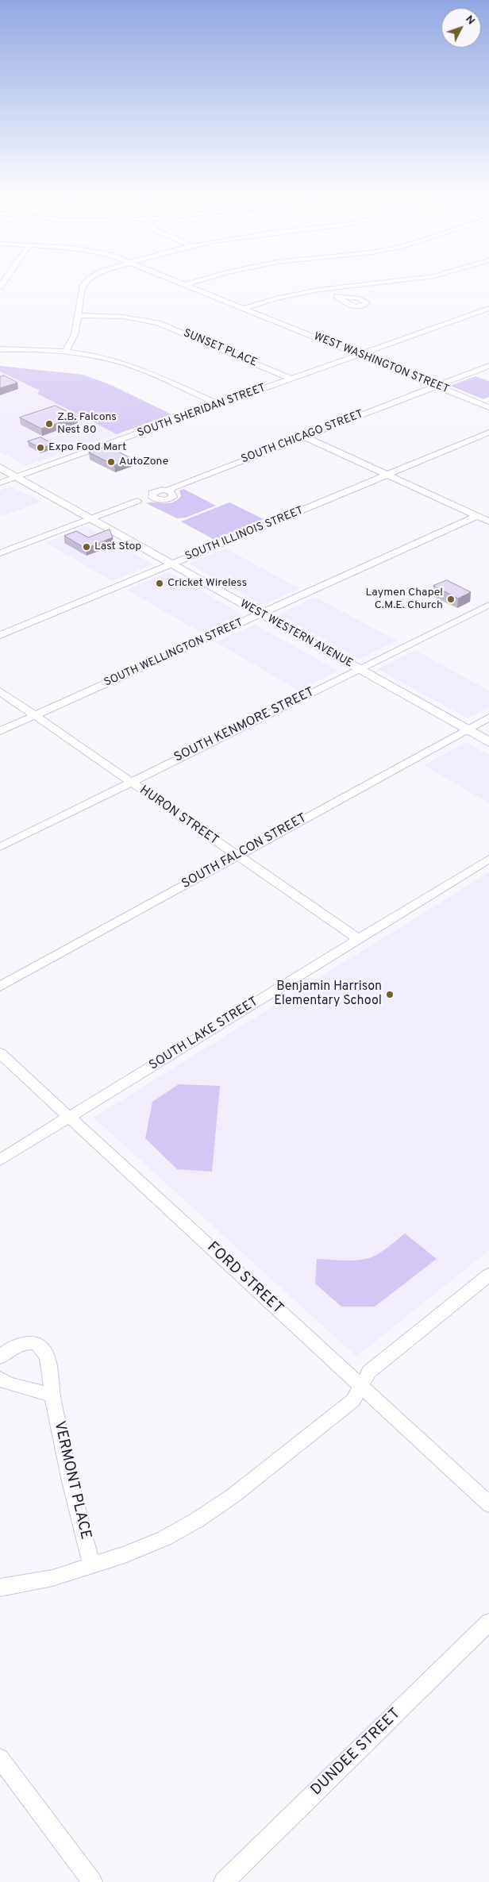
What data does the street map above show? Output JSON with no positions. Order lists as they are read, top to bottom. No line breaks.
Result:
{"streets":{"main road":["WEST WESTERN AVENUE"],"street":["SUNSET PLACE","WEST WASHINGTON STREET","SOUTH SHERIDAN STREET","SOUTH CHICAGO STREET","SOUTH ILLINOIS STREET","SOUTH WELLINGTON STREET","SOUTH KENMORE STREET","HURON STREET","SOUTH FALCON STREET","SOUTH LAKE STREET","FORD STREET","VERMONT PLACE","DUNDEE STREET"]},"crossings":[["SUNSET PLACE","SOUTH SHERIDAN STREET"],["WEST WASHINGTON STREET","SOUTH SHERIDAN STREET"],["WEST WASHINGTON STREET","SOUTH CHICAGO STREET"],["SOUTH SHERIDAN STREET","WEST WESTERN AVENUE"],["SOUTH ILLINOIS STREET","WEST WESTERN AVENUE"],["WEST WESTERN AVENUE","SOUTH WELLINGTON STREET"],["WEST WESTERN AVENUE","SOUTH KENMORE STREET"],["WEST WESTERN AVENUE","SOUTH FALCON STREET"],["SOUTH WELLINGTON STREET","HURON STREET"],["SOUTH KENMORE STREET","HURON STREET"],["HURON STREET","SOUTH FALCON STREET"],["HURON STREET","SOUTH LAKE STREET"],["SOUTH LAKE STREET","FORD STREET"]],"places":["Z.B. Falcons Nest 80","Expo Food Mart","AutoZone","Last Stop","Cricket Wireless","Laymen Chapel C.M.E. Church","Benjamin Harrison Elementary School"],"north":"top right"}
